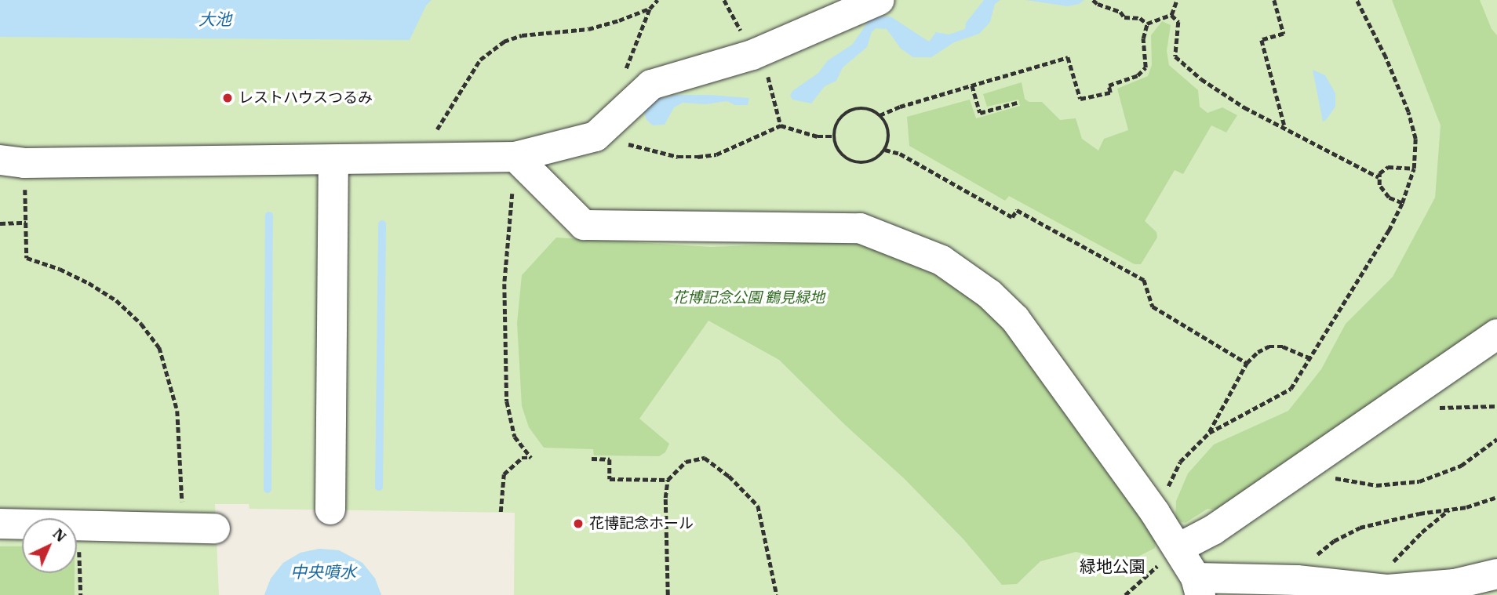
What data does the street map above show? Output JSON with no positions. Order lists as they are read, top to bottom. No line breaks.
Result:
{"districts":["緑地公園"],"water":["大池","中央噴水"],"parks":["花博記念公園 鶴見緑地"],"places":["レストハウスつるみ","花博記念ホール"],"north":"top right"}
